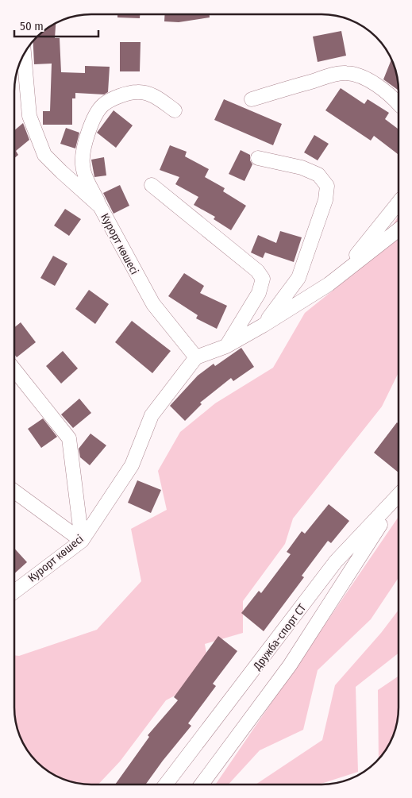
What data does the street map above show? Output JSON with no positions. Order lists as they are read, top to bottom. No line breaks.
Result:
{"streets":{"street":["Курорт көшесі","Дружба-спорт СТ"]},"scale_bar":"50 m"}
